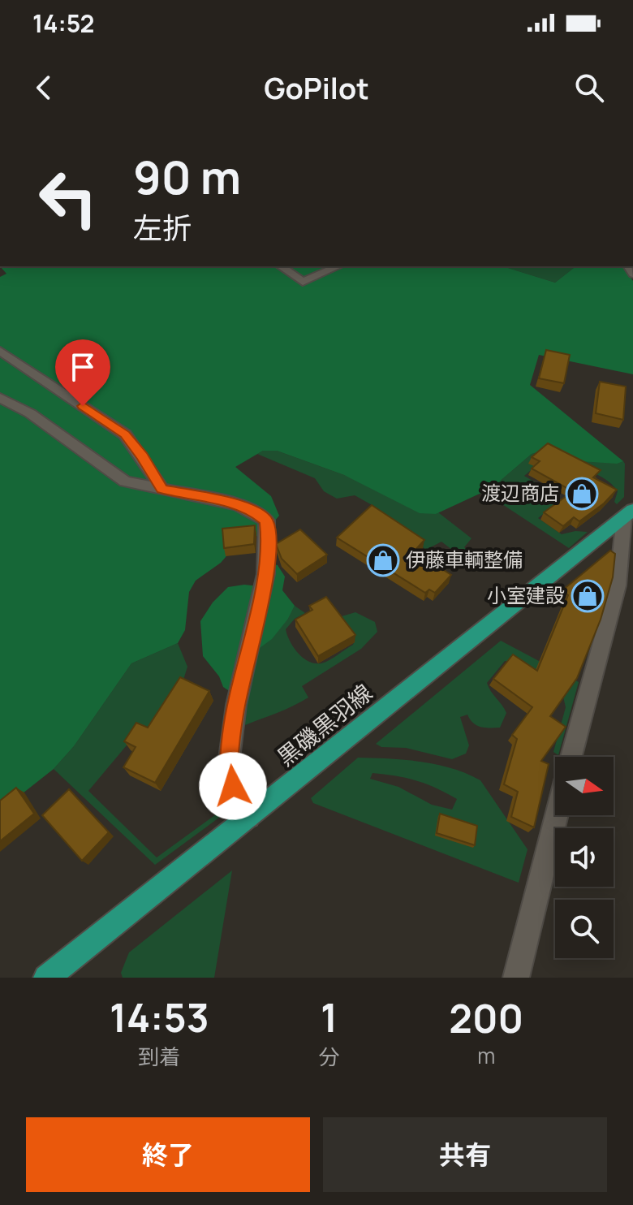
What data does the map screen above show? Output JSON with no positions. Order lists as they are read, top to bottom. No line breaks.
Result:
{"streets":{"main road":["黒磯黒羽線"]},"places":{"shop":["渡辺商店","伊藤車輌整備","小室建設"]},"north":"right","page":{"status":"14:52","header":"GoPilot","turn":["90 m","左折"],"eta":["14:53","到着","1","分","200","m"],"buttons":["終了","共有"]}}
